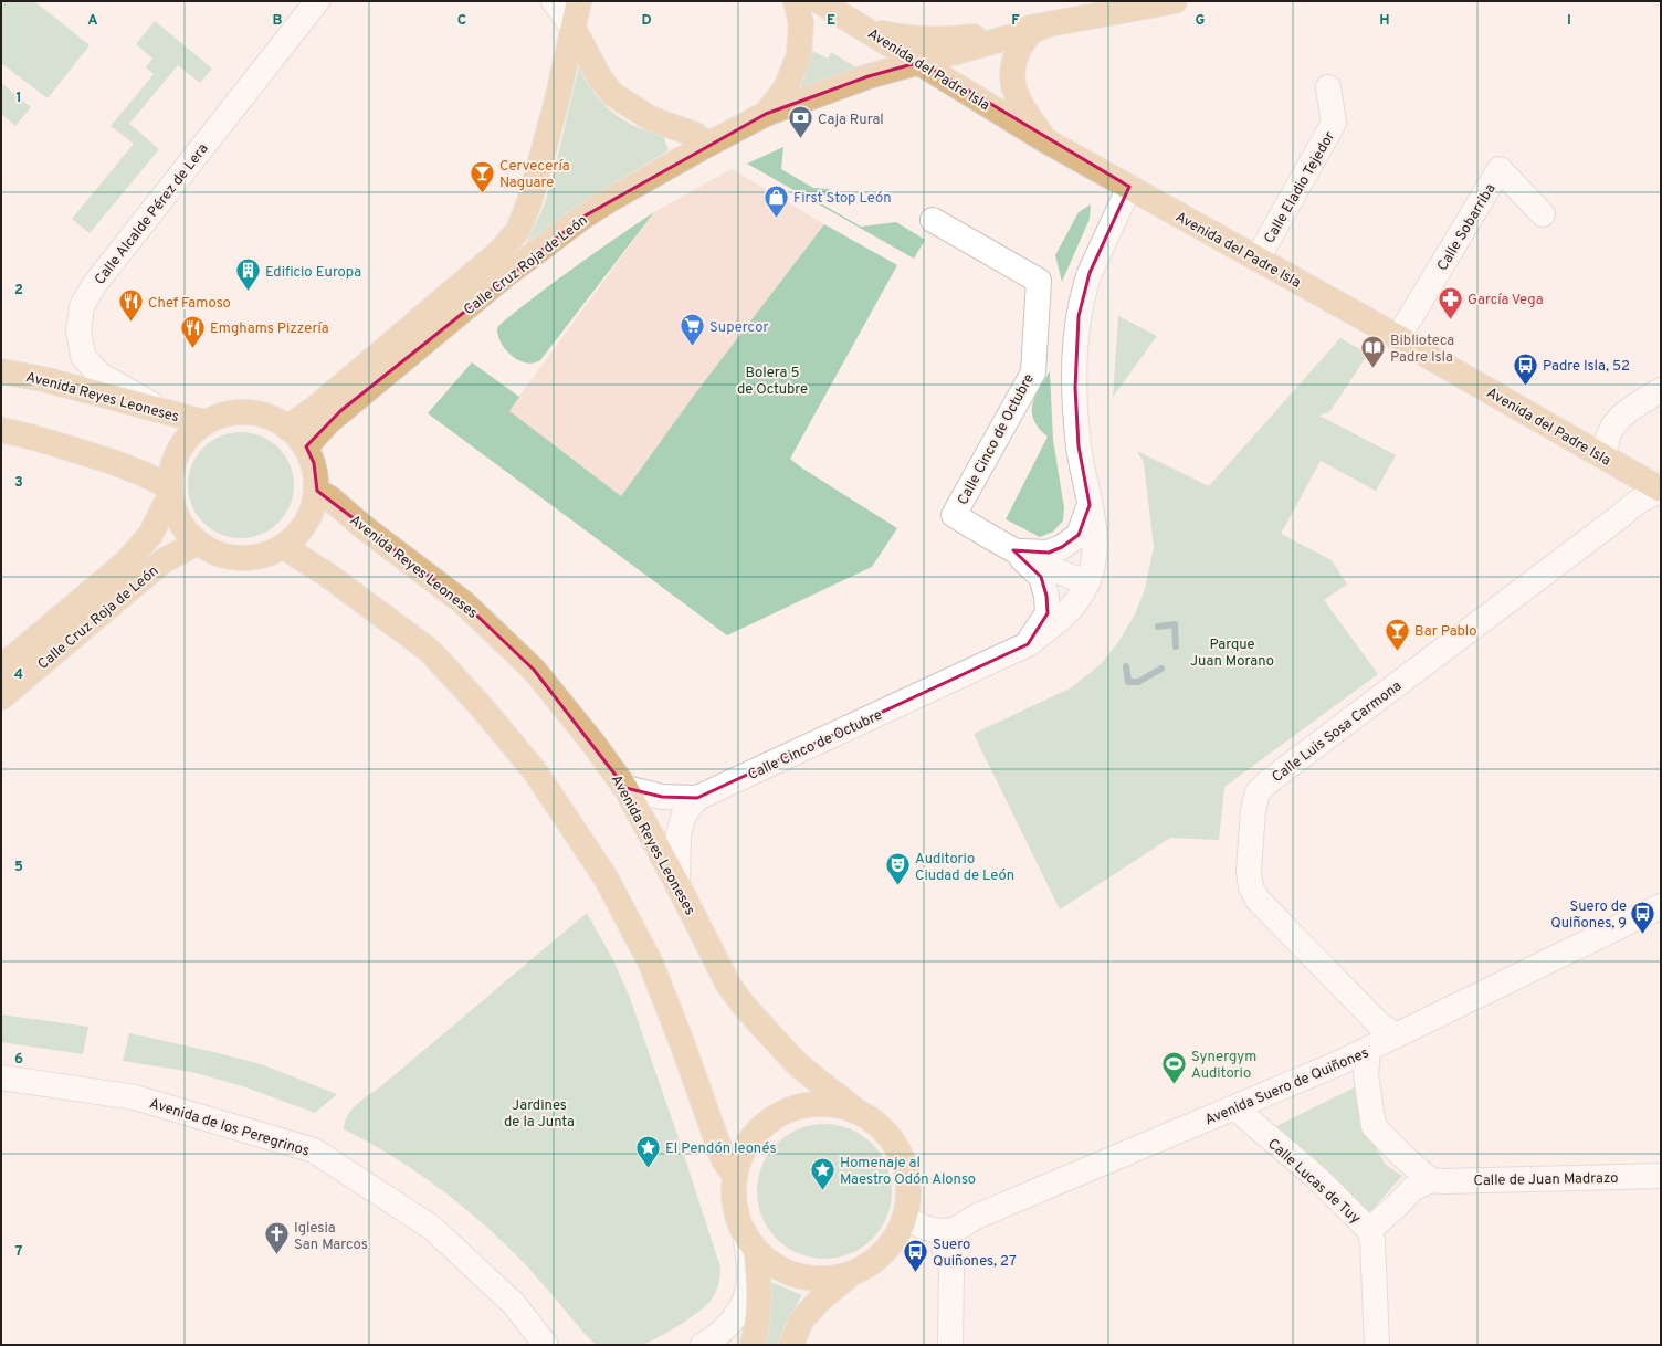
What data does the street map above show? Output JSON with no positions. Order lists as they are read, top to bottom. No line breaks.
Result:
{"streets":{"main road":["Avenida del Padre Isla","Calle Cruz Roja de León","Avenida Reyes Leoneses"],"street":["Calle Eladio Tejedor","Calle Alcalde Pérez de Lera","Calle Sobarriba","Calle Cinco de Octubre","Calle Luis Sosa Carmona","Avenida Suero de Quiñones","Avenida de los Peregrinos","Calle de Juan Madrazo","Calle Lucas de Tuy"]},"crossings":[["Avenida del Padre Isla","Calle Eladio Tejedor"],["Avenida del Padre Isla","Calle Sobarriba"],["Avenida del Padre Isla","Calle Cruz Roja de León"],["Avenida del Padre Isla","Calle Cinco de Octubre"],["Avenida del Padre Isla","Calle Luis Sosa Carmona"],["Calle Alcalde Pérez de Lera","Avenida Reyes Leoneses"],["Calle Cruz Roja de León","Avenida Reyes Leoneses"],["Avenida Reyes Leoneses","Calle Cinco de Octubre"],["Calle Luis Sosa Carmona","Avenida Suero de Quiñones"],["Avenida Suero de Quiñones","Calle Lucas de Tuy"],["Calle de Juan Madrazo","Calle Lucas de Tuy"]],"parks":["Bolera 5 de Octubre","Parque Juan Morano","Jardines de la Junta"],"places":{"bank":["Caja Rural"],"bar":["Cervecería Naguare","Bar Pablo"],"shop":["First Stop León"],"building":["Edificio Europa"],"pharmacy":["García Vega"],"restaurant":["Chef Famoso","Emghams Pizzería"],"supermarket":["Supercor"],"library":["Biblioteca Padre Isla"],"bus stop":["Padre Isla, 52","Suero de Quiñones, 9","Suero Quiñones, 27"],"theatre":["Auditorio Ciudad de León"],"sports":["Synergym Auditorio"],"place":["El Pendón leonés","Homenaje al Maestro Odón Alonso"],"church":["Iglesia San Marcos"]},"grid":{"columns":["A","B","C","D","E","F","G","H","I"],"rows":["1","2","3","4","5","6","7"]}}
